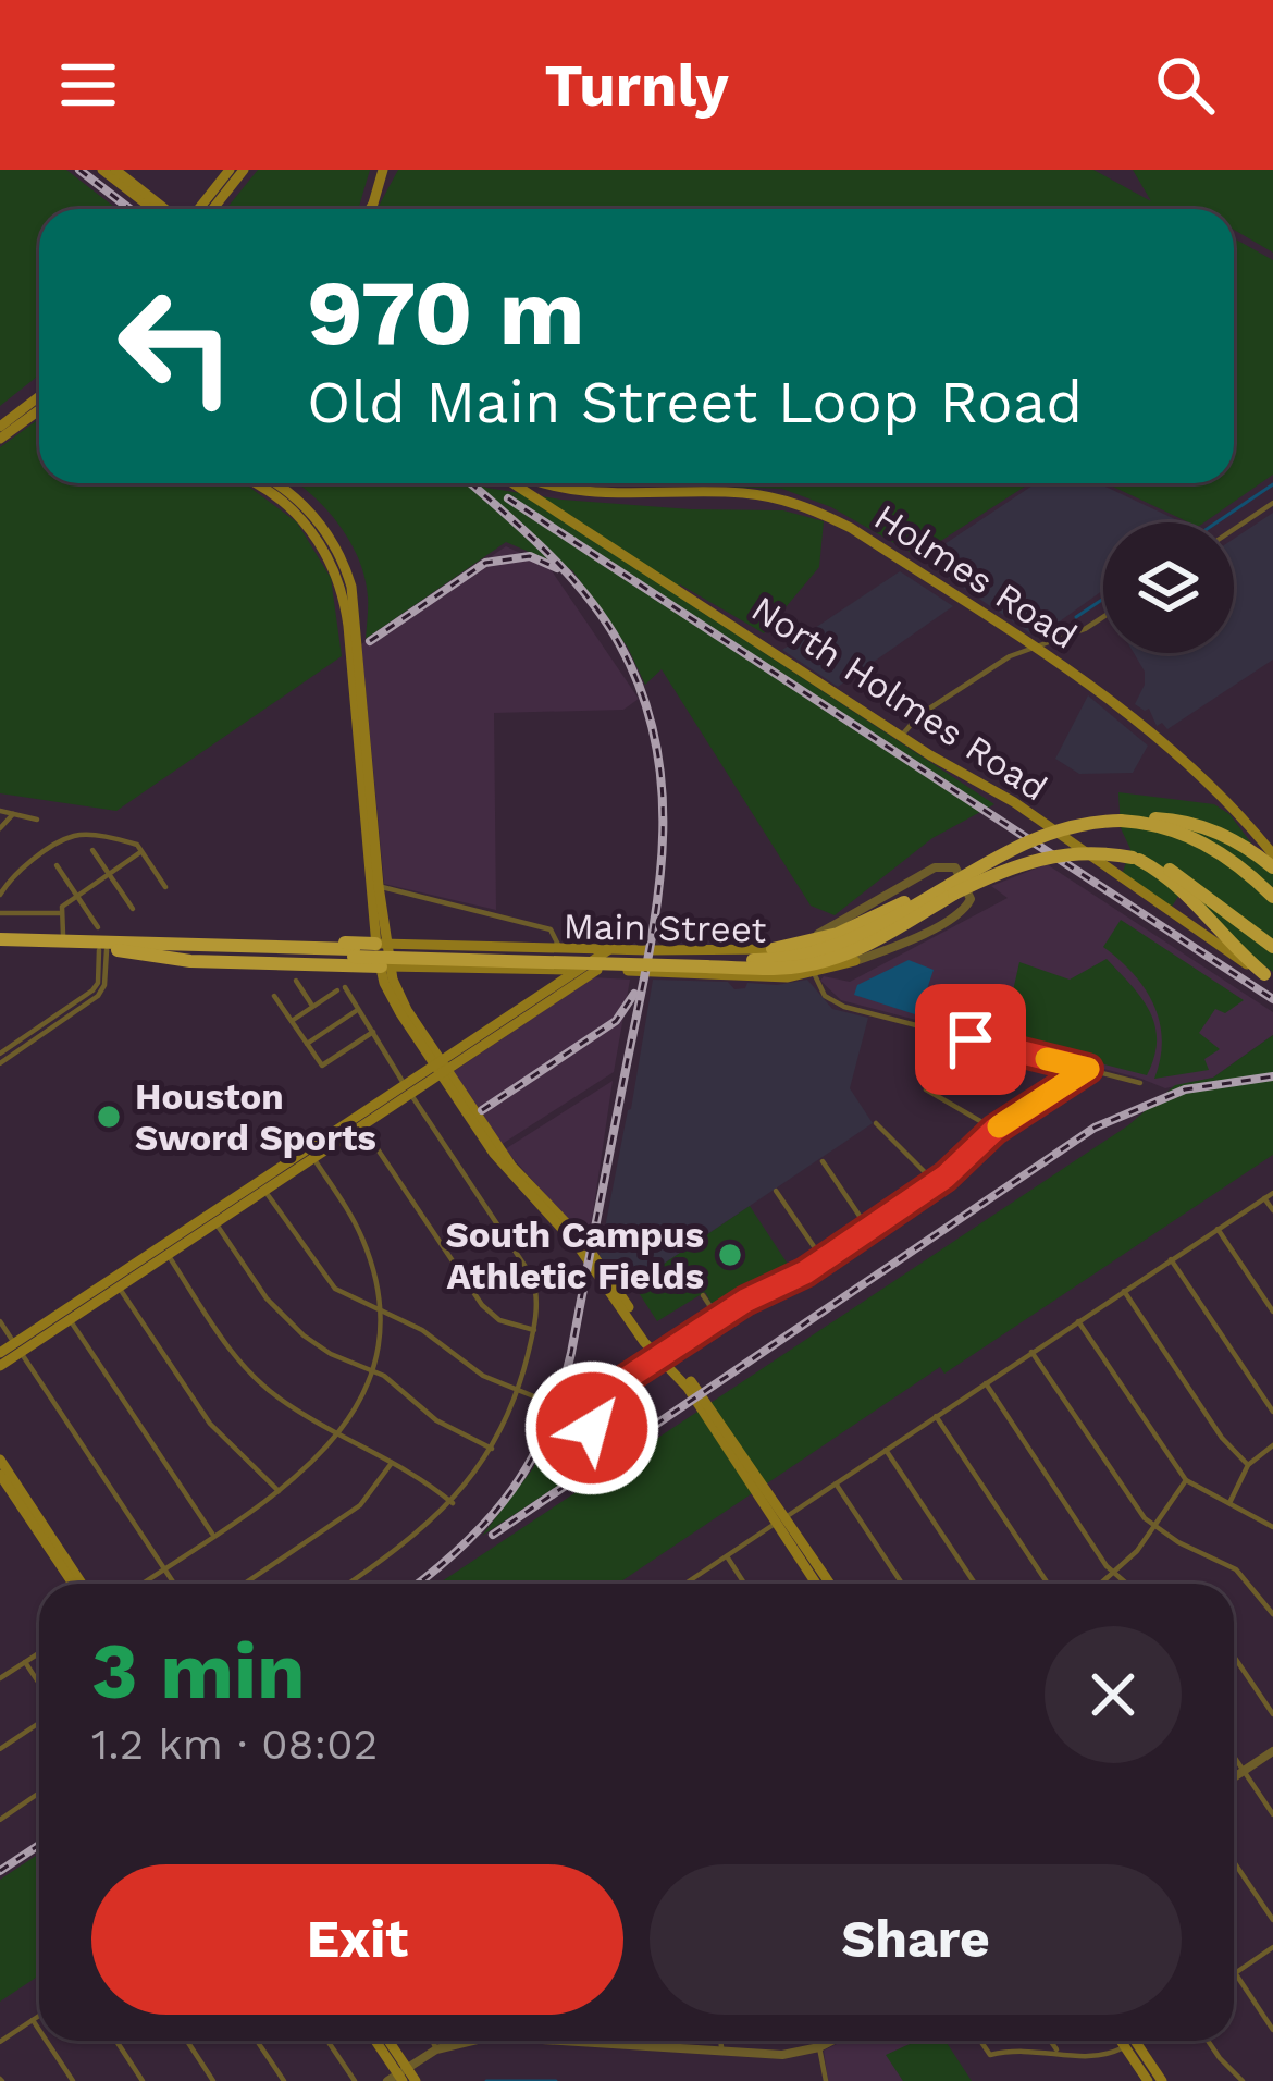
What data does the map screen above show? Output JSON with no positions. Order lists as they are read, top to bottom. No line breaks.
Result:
{"streets":{"highway":["Main Street"],"main road":["Holmes Road","North Holmes Road"]},"places":["Houston Sword Sports","South Campus Athletic Fields"],"page":{"header":"Turnly","turn":["970 m","Old Main Street Loop Road"],"heading":["3 min","1.2 km · 08:02"],"buttons":["Exit","Share"]}}
